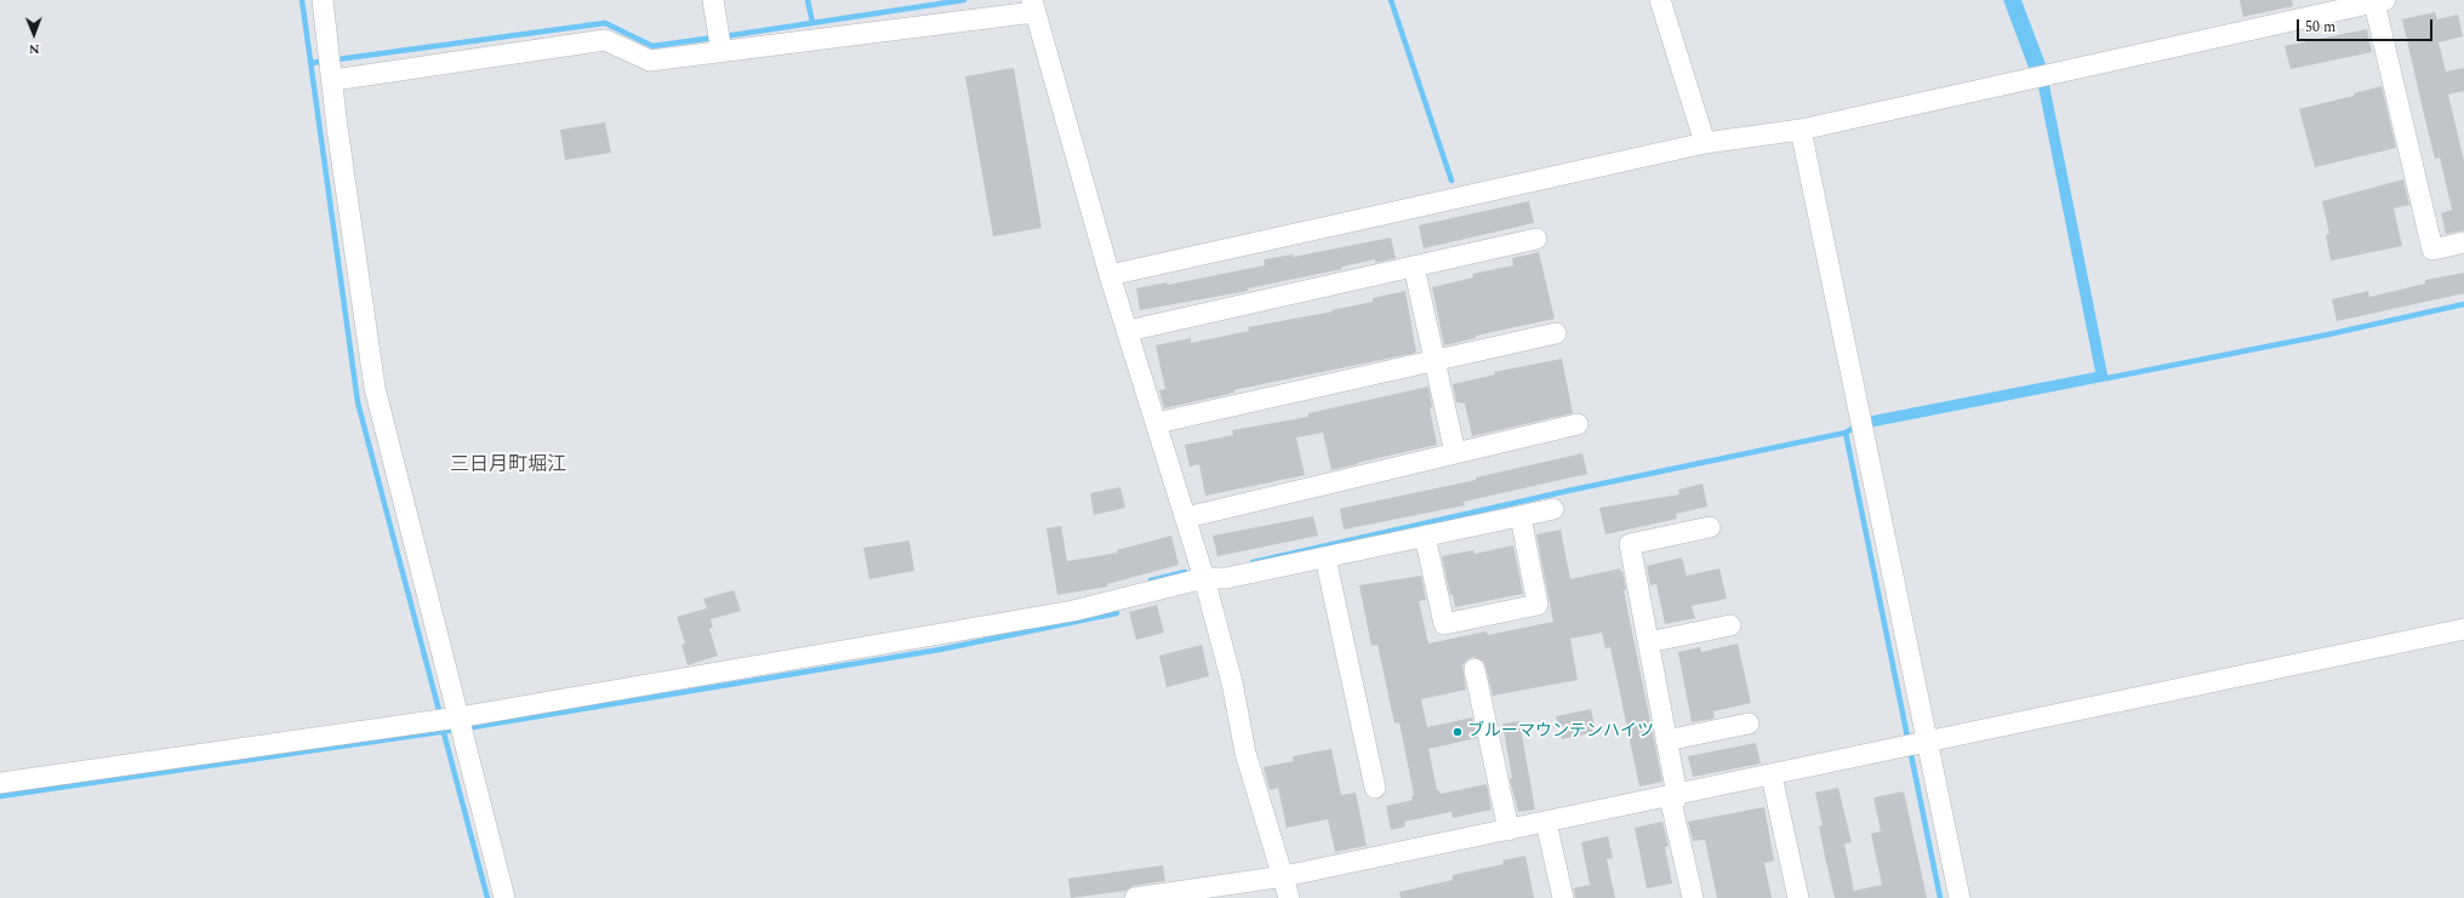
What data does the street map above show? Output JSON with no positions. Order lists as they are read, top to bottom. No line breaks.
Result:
{"districts":["三日月町堀江"],"places":["ブルーマウンテンハイツ"],"scale_bar":"50 m","north":"bottom"}
